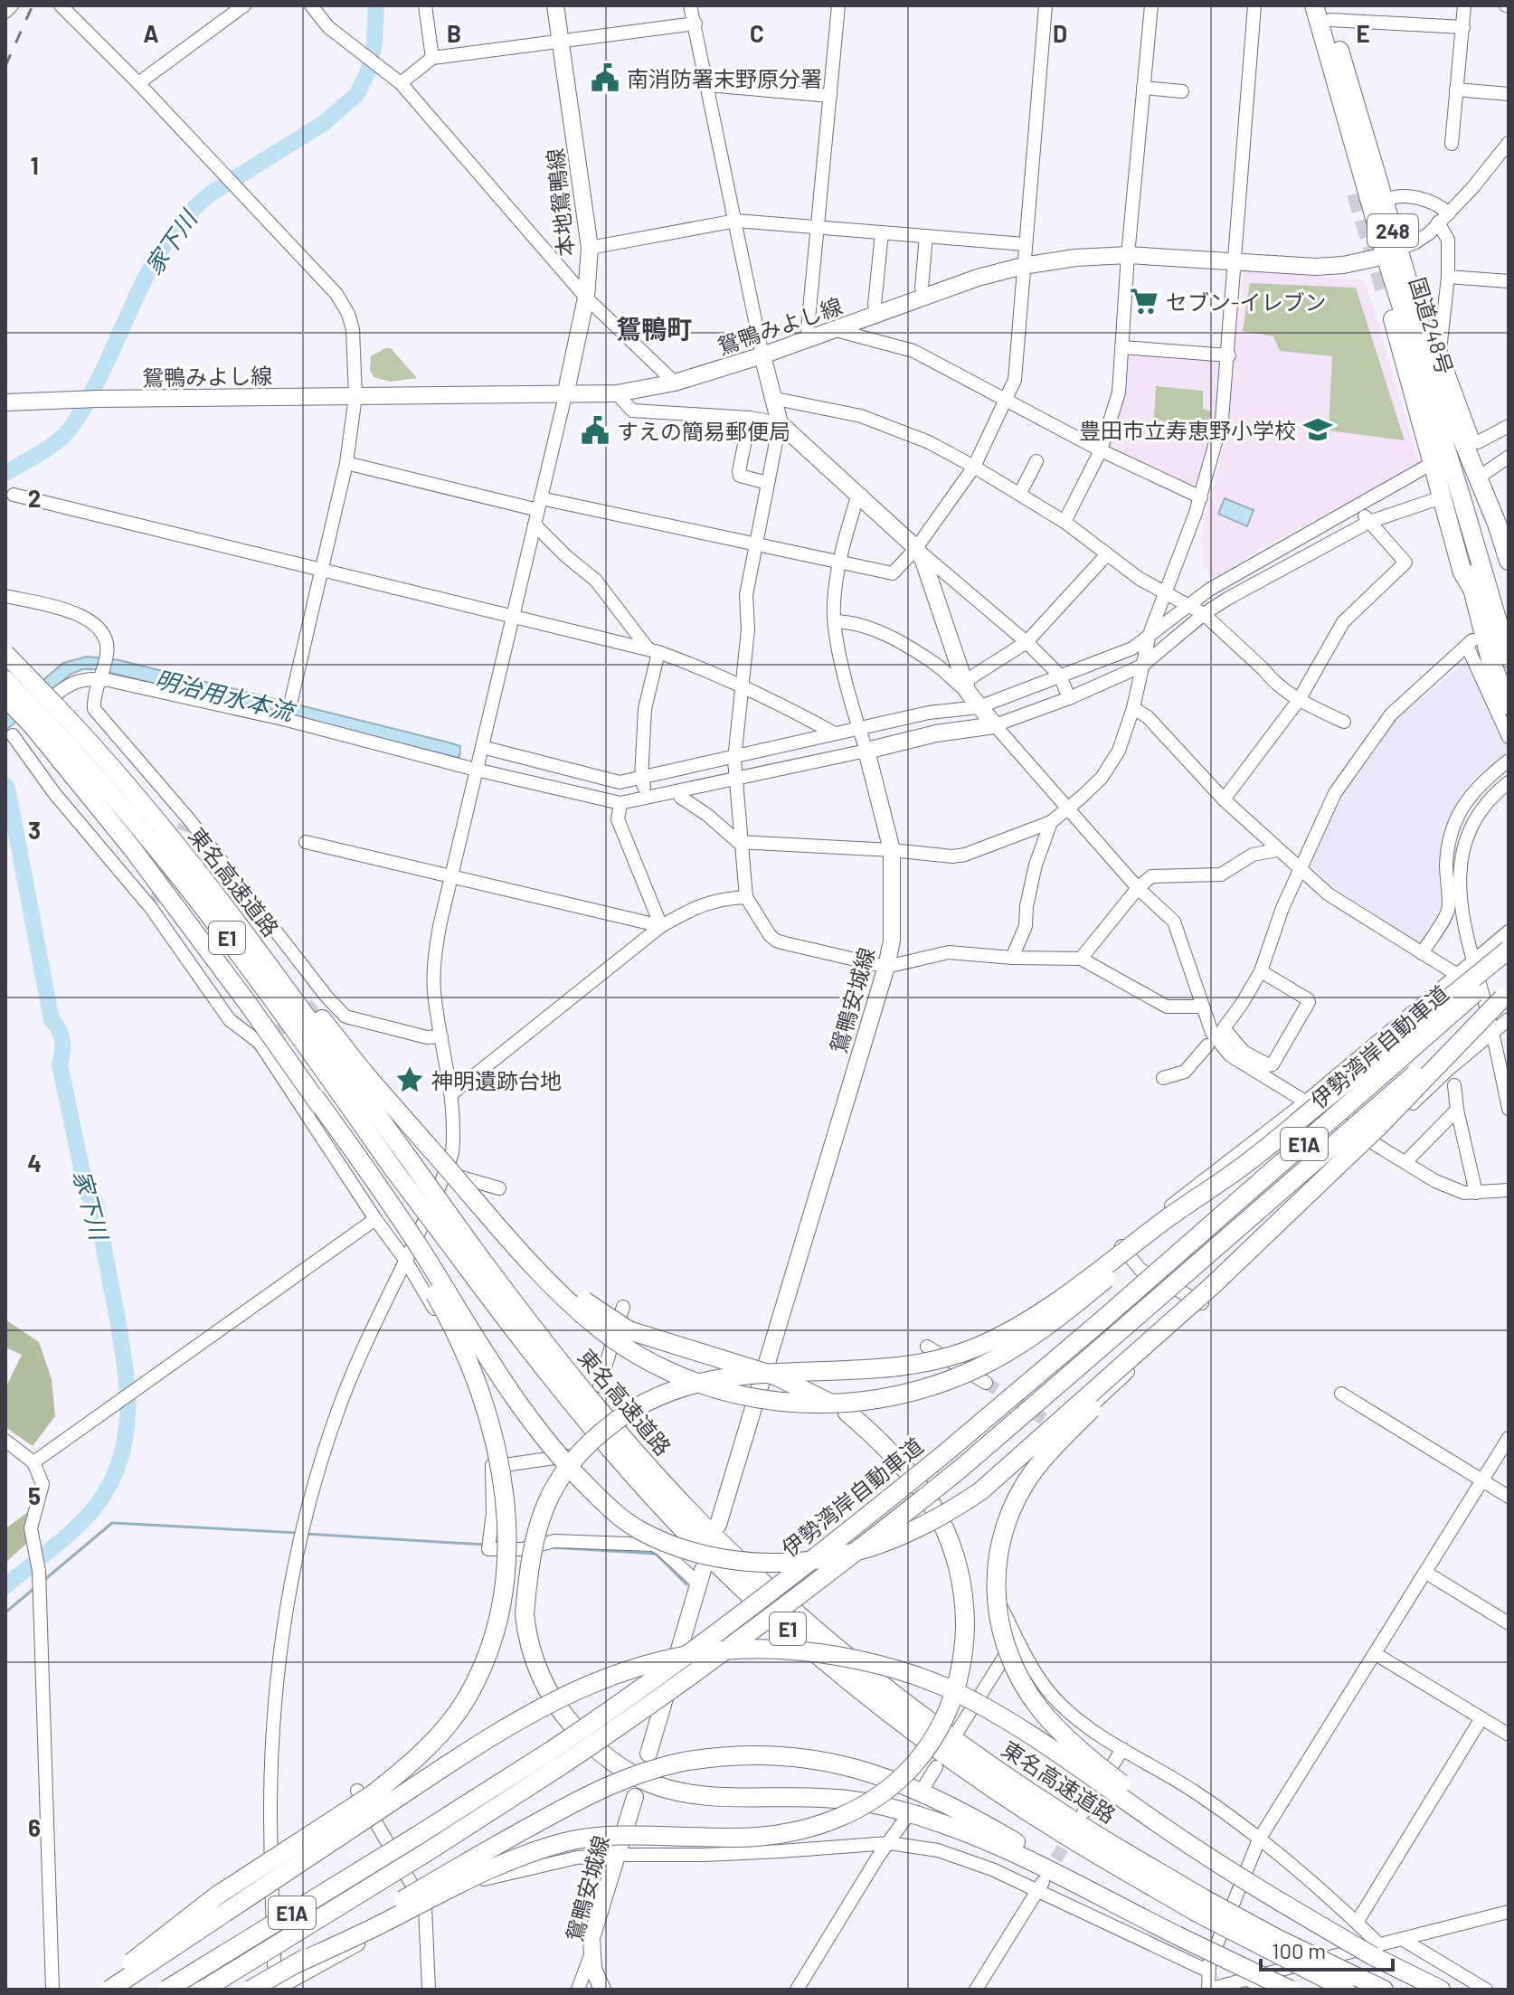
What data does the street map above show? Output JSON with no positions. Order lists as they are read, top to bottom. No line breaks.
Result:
{"streets":{"highway":["248","国道248号","東名高速道路","E1","伊勢湾岸自動車道","E1A"],"main road":["本地鴛鴨線","鴛鴨みよし線","鴛鴨安城線"]},"crossings":[["本地鴛鴨線","鴛鴨みよし線"],["248","国道248号"],["鴛鴨みよし線","国道248号"]],"districts":["鴛鴨町"],"water":["家下川","明治用水本流"],"places":{"public building":["南消防署末野原分署","すえの簡易郵便局"],"supermarket":["セブン-イレブン"],"school or university":["豊田市立寿恵野小学校"],"place":["神明遺跡台地"]},"scale_bar":"100 m","grid":{"columns":["A","B","C","D","E"],"rows":["1","2","3","4","5","6"]}}
